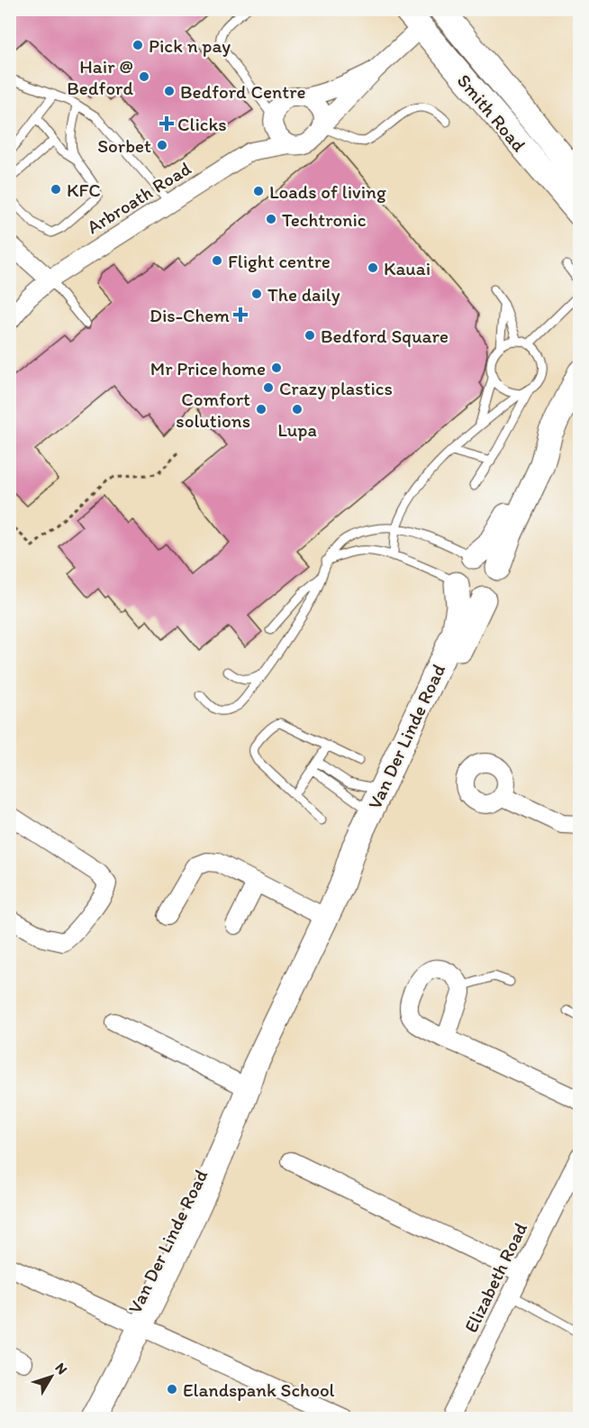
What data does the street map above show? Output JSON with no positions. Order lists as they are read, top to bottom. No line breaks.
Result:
{"streets":{"main road":["Smith Road","Van Der Linde Road"],"street":["Arbroath Road","Elizabeth Road"]},"places":{"other":["Pick n pay","Hair @ Bedford","Bedford Centre","Sorbet","KFC","Loads of living","Techtronic","Flight centre","Kauai","The daily","Bedford Square","Mr Price home","Crazy plastics","Comfort solutions","Lupa","Elandspank School"],"health":["Clicks","Dis-Chem"]},"north":"top right"}
